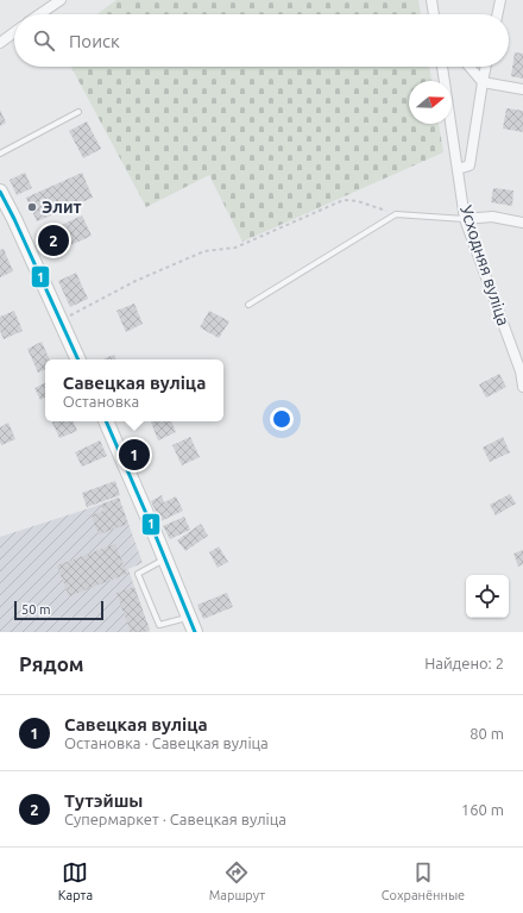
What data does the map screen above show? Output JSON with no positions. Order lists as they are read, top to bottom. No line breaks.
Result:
{"streets":{"street":["Усходняя вуліца"]},"places":["Элит"],"lines":["transit line 1"],"scale_bar":"50 m","north":"right","page":{"search":"Поиск","pins":["2","1"],"popup":["Савецкая вуліца","Остановка"],"scale":"50 m","heading":["Рядом","Найдено: 2"],"list":[{"mark":"1","name":"Савецкая вуліца","note":"Остановка · Савецкая вуліца","value":"80 m"},{"mark":"2","name":"Тутэйшы","note":"Супермаркет · Савецкая вуліца","value":"160 m"}],"nav":["Карта","Маршрут","Сохранённые"]}}
